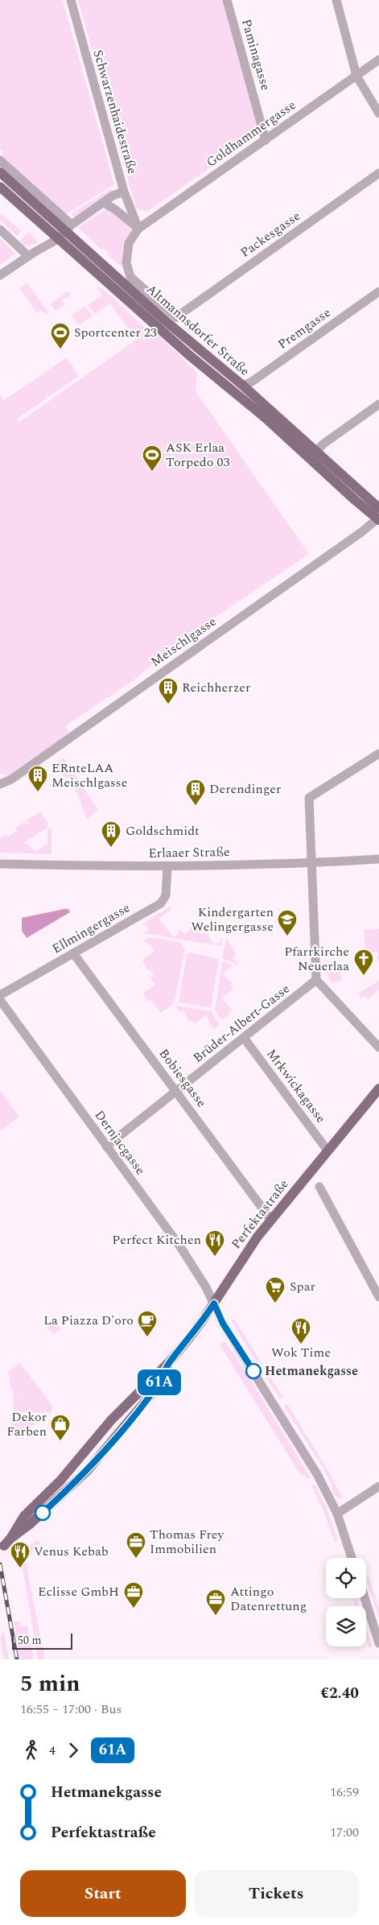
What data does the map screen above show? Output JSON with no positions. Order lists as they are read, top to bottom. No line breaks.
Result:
{"streets":{"main road":["Altmannsdorfer Straße","Perfektastraße"],"street":["Paminagasse","Schwarzenhaidestraße","Goldhammergasse","Packesgasse","Premgasse","Meischlgasse","Erlaaer Straße","Ellmingergasse","Brüder-Albert-Gasse","Bobiesgasse","Mrkwickagasse","Dernjacgasse"]},"crossings":[["Paminagasse","Goldhammergasse"],["Schwarzenhaidestraße","Goldhammergasse"],["Goldhammergasse","Altmannsdorfer Straße"],["Packesgasse","Altmannsdorfer Straße"],["Premgasse","Altmannsdorfer Straße"],["Altmannsdorfer Straße","Meischlgasse"],["Erlaaer Straße","Ellmingergasse"],["Ellmingergasse","Bobiesgasse"],["Brüder-Albert-Gasse","Bobiesgasse"],["Brüder-Albert-Gasse","Mrkwickagasse"],["Brüder-Albert-Gasse","Dernjacgasse"],["Bobiesgasse","Perfektastraße"],["Mrkwickagasse","Perfektastraße"],["Dernjacgasse","Perfektastraße"]],"places":{"sports":["Sportcenter 23","ASK Erlaa Torpedo 03"],"building":["Reichherzer","ERnteLAA Meischlgasse","Derendinger","Goldschmidt"],"school or university":["Kindergarten Welingergasse"],"church":["Pfarrkirche Neuerlaa"],"restaurant":["Perfect Kitchen","Wok Time","Venus Kebab"],"supermarket":["Spar"],"cafe":["La Piazza D'oro"],"other":["Hetmanekgasse"],"shop":["Dekor Farben"],"office":["Thomas Frey Immobilien","Eclisse GmbH","Attingo Datenrettung"]},"lines":["bus line 61A"],"scale_bar":"50 m","page":{"on_map":"61A","scale":"50 m","heading":["5 min","16:55 – 17:00 · Bus","€2.40"],"legs":["4","61A"],"list":[{"name":"Hetmanekgasse","value":"16:59"},{"name":"Perfektastraße","value":"17:00"}],"buttons":["Start","Tickets"]}}
